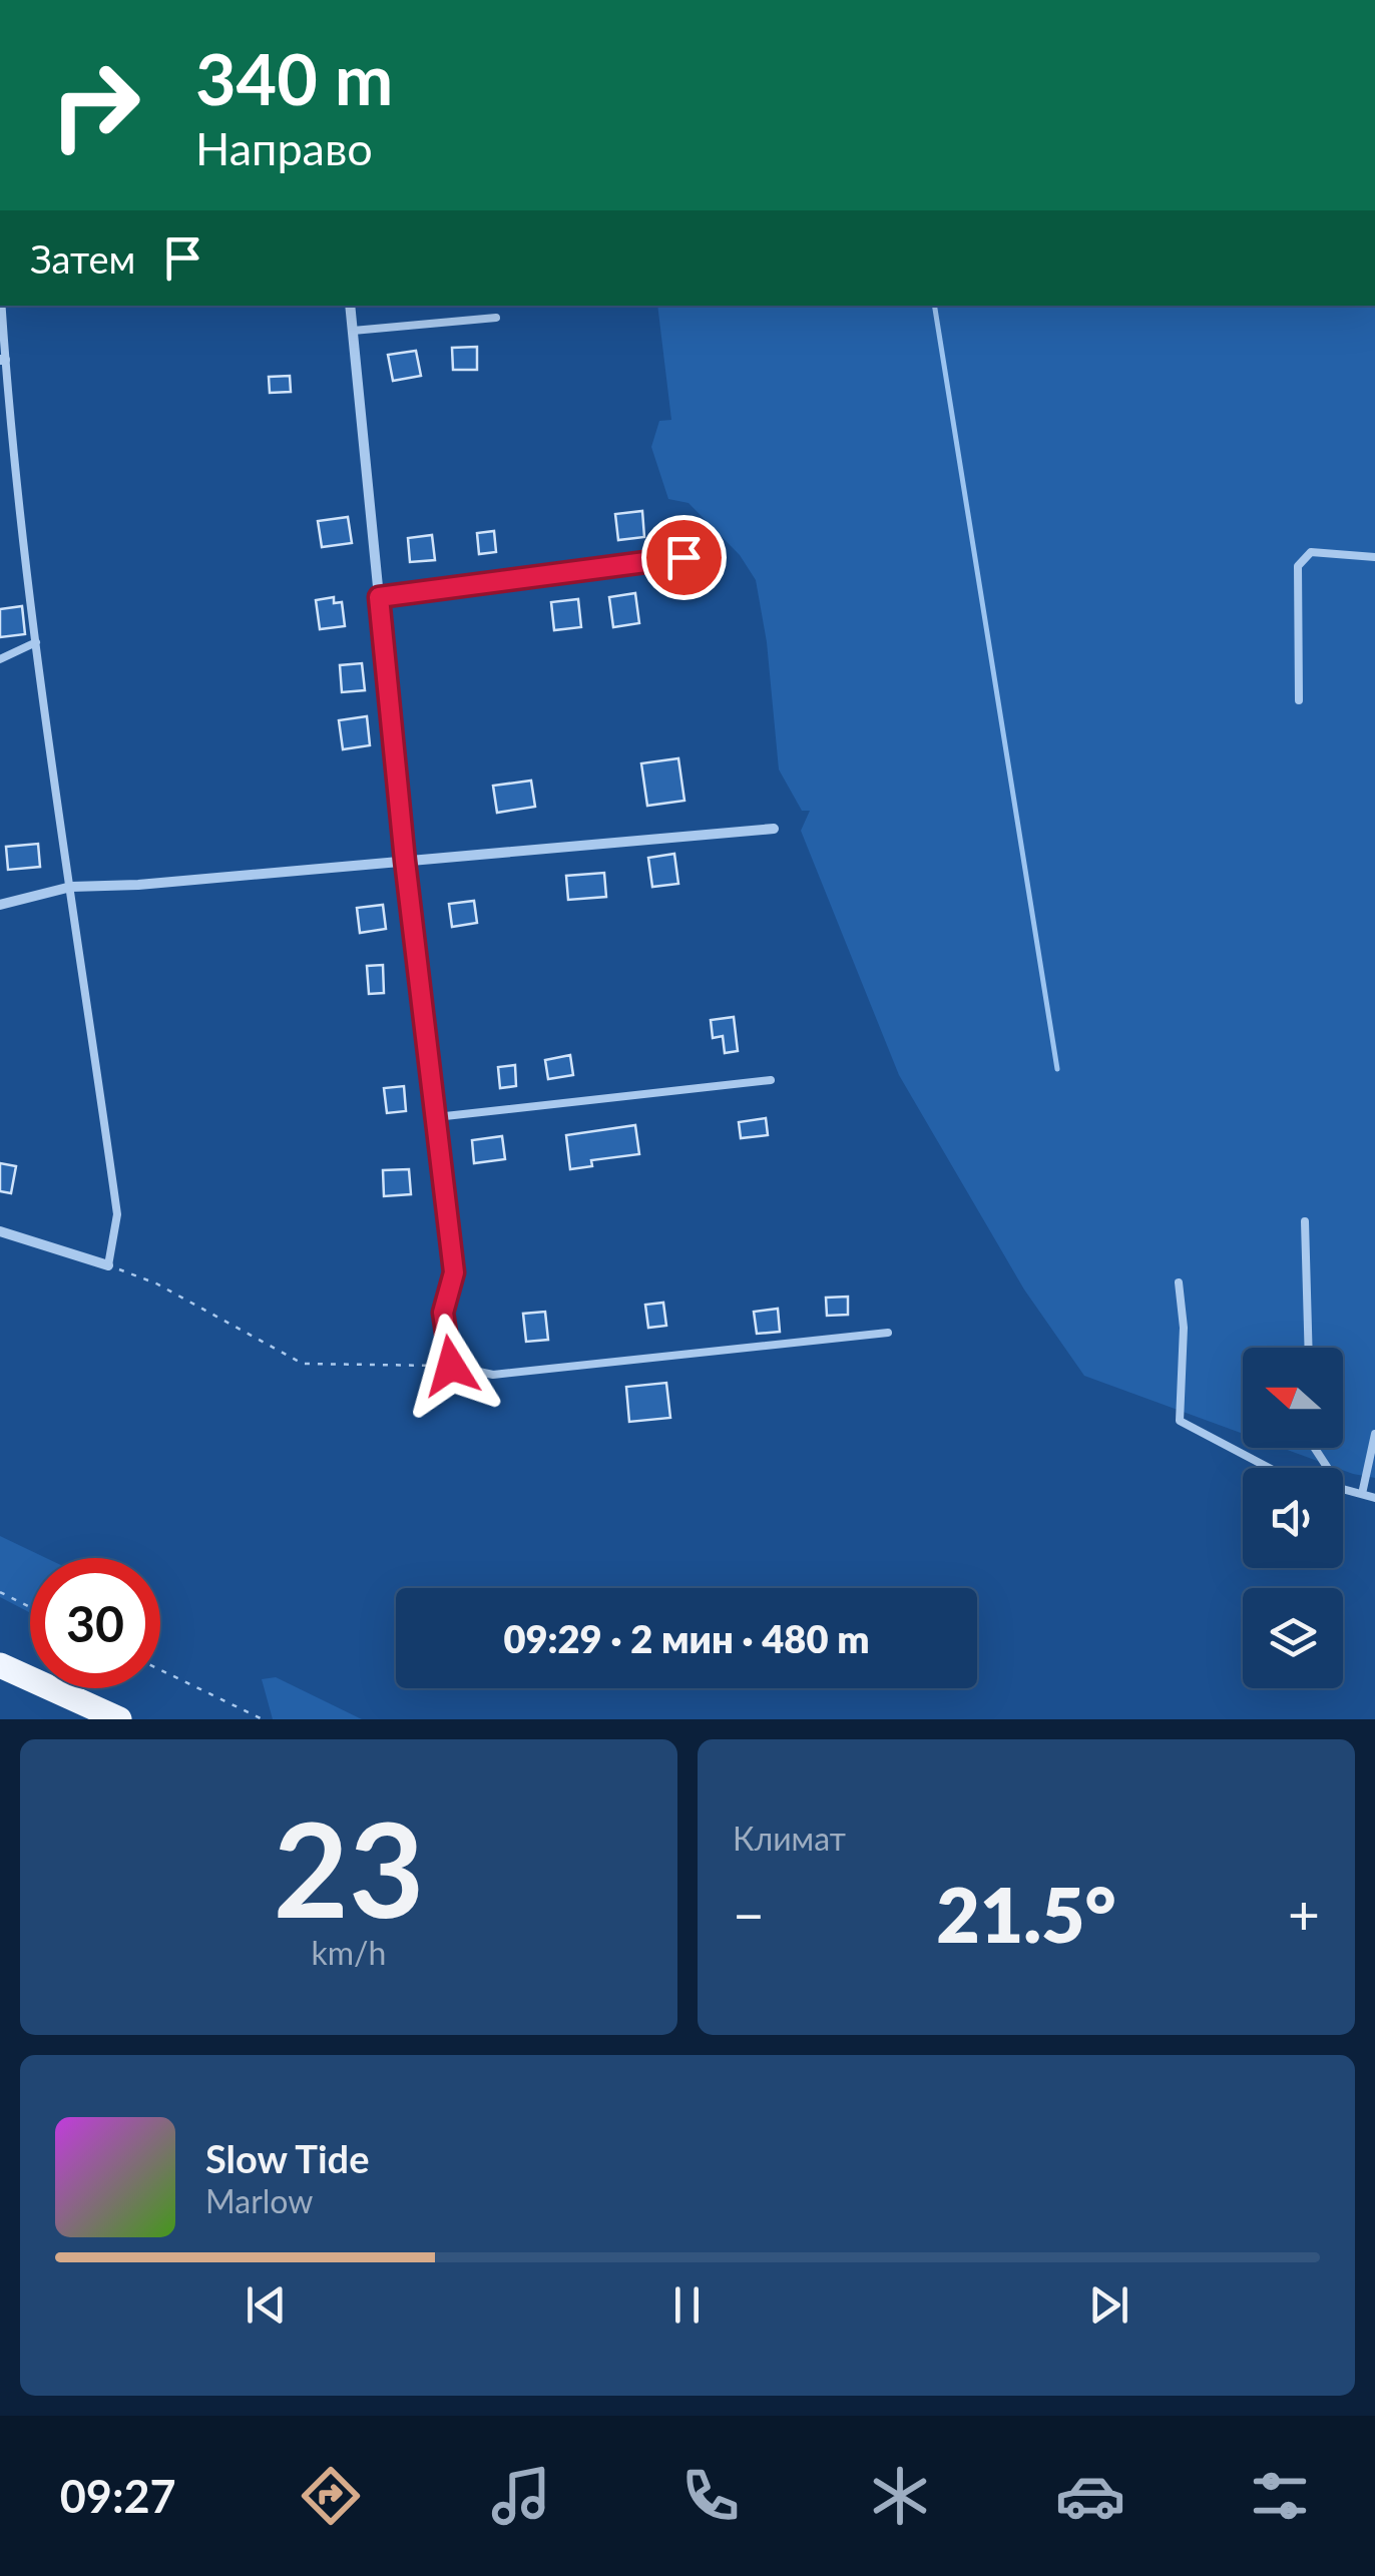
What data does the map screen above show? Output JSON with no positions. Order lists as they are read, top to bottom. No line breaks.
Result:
{"north":"left","page":{"turn":["340 m","Направо"],"then":"Затем","limit":"30","trip":"09:29 · 2 мин · 480 m","tile":[["23","km/h"],"Климат"],"heat":["−","21.5°","+"],"song":["Slow Tide","Marlow"],"tabs":"09:27"}}
